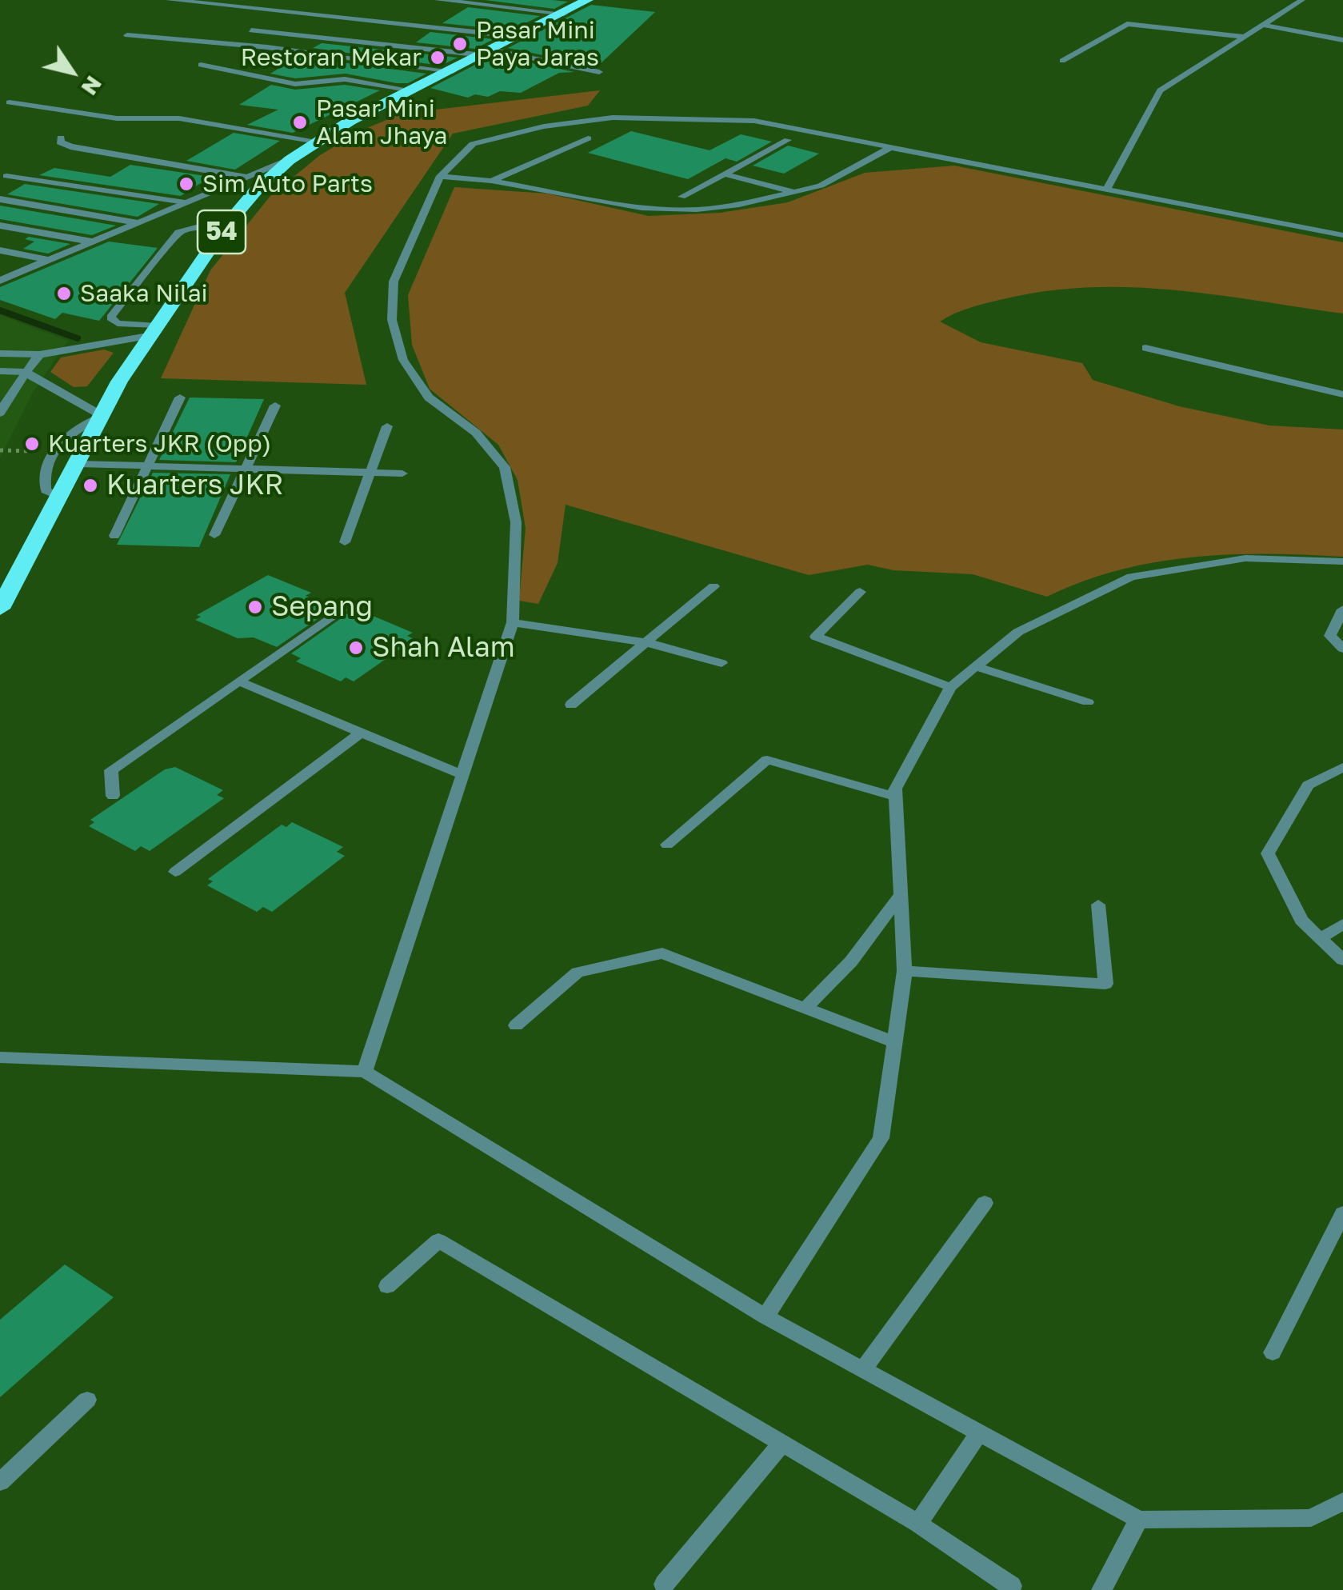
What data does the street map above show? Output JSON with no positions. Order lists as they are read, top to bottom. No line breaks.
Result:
{"streets":{"highway":["54"]},"places":["Pasar Mini Paya Jaras","Restoran Mekar","Pasar Mini Alam Jhaya","Sim Auto Parts","Saaka Nilai","Kuarters JKR (Opp)","Kuarters JKR","Sepang","Shah Alam"],"north":"bottom right"}
